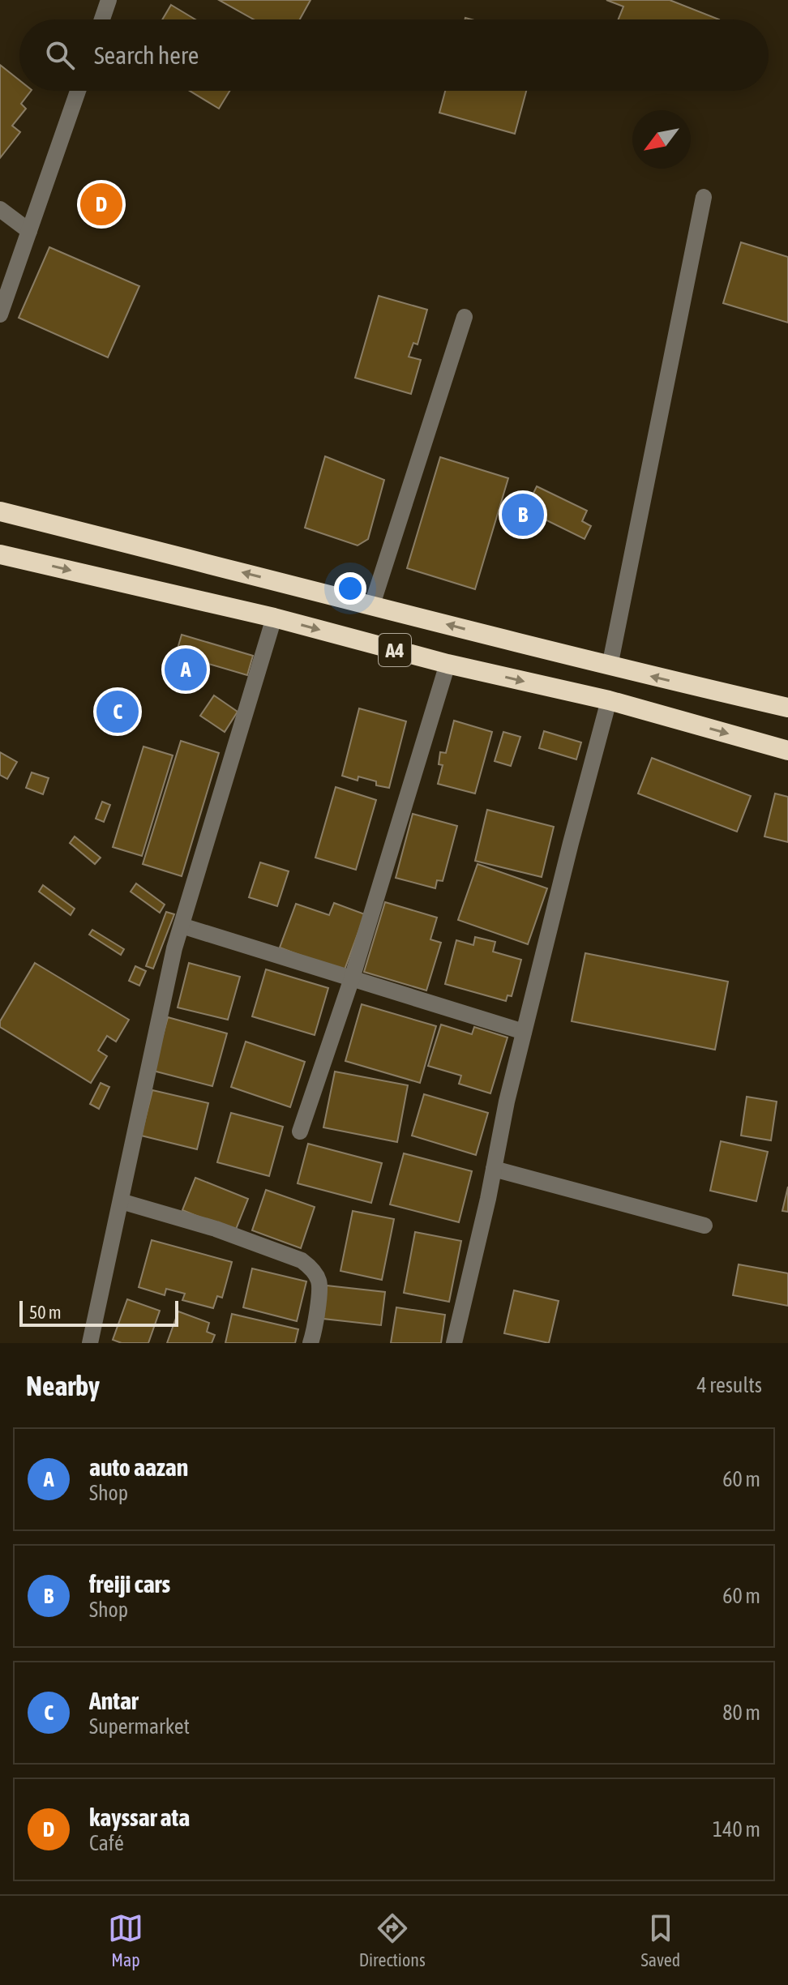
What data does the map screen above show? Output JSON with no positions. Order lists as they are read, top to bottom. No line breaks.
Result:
{"streets":{"highway":["A4"]},"scale_bar":"50 m","north":"bottom left","page":{"search":"Search here","pins":["D","B","A","C"],"scale":"50 m","heading":["Nearby","4 results"],"list":[{"mark":"A","name":"auto aazan","note":"Shop","value":"60 m"},{"mark":"B","name":"freiji cars","note":"Shop","value":"60 m"},{"mark":"C","name":"Antar","note":"Supermarket","value":"80 m"},{"mark":"D","name":"kayssar ata","note":"Café","value":"140 m"}],"nav":["Map","Directions","Saved"]}}
